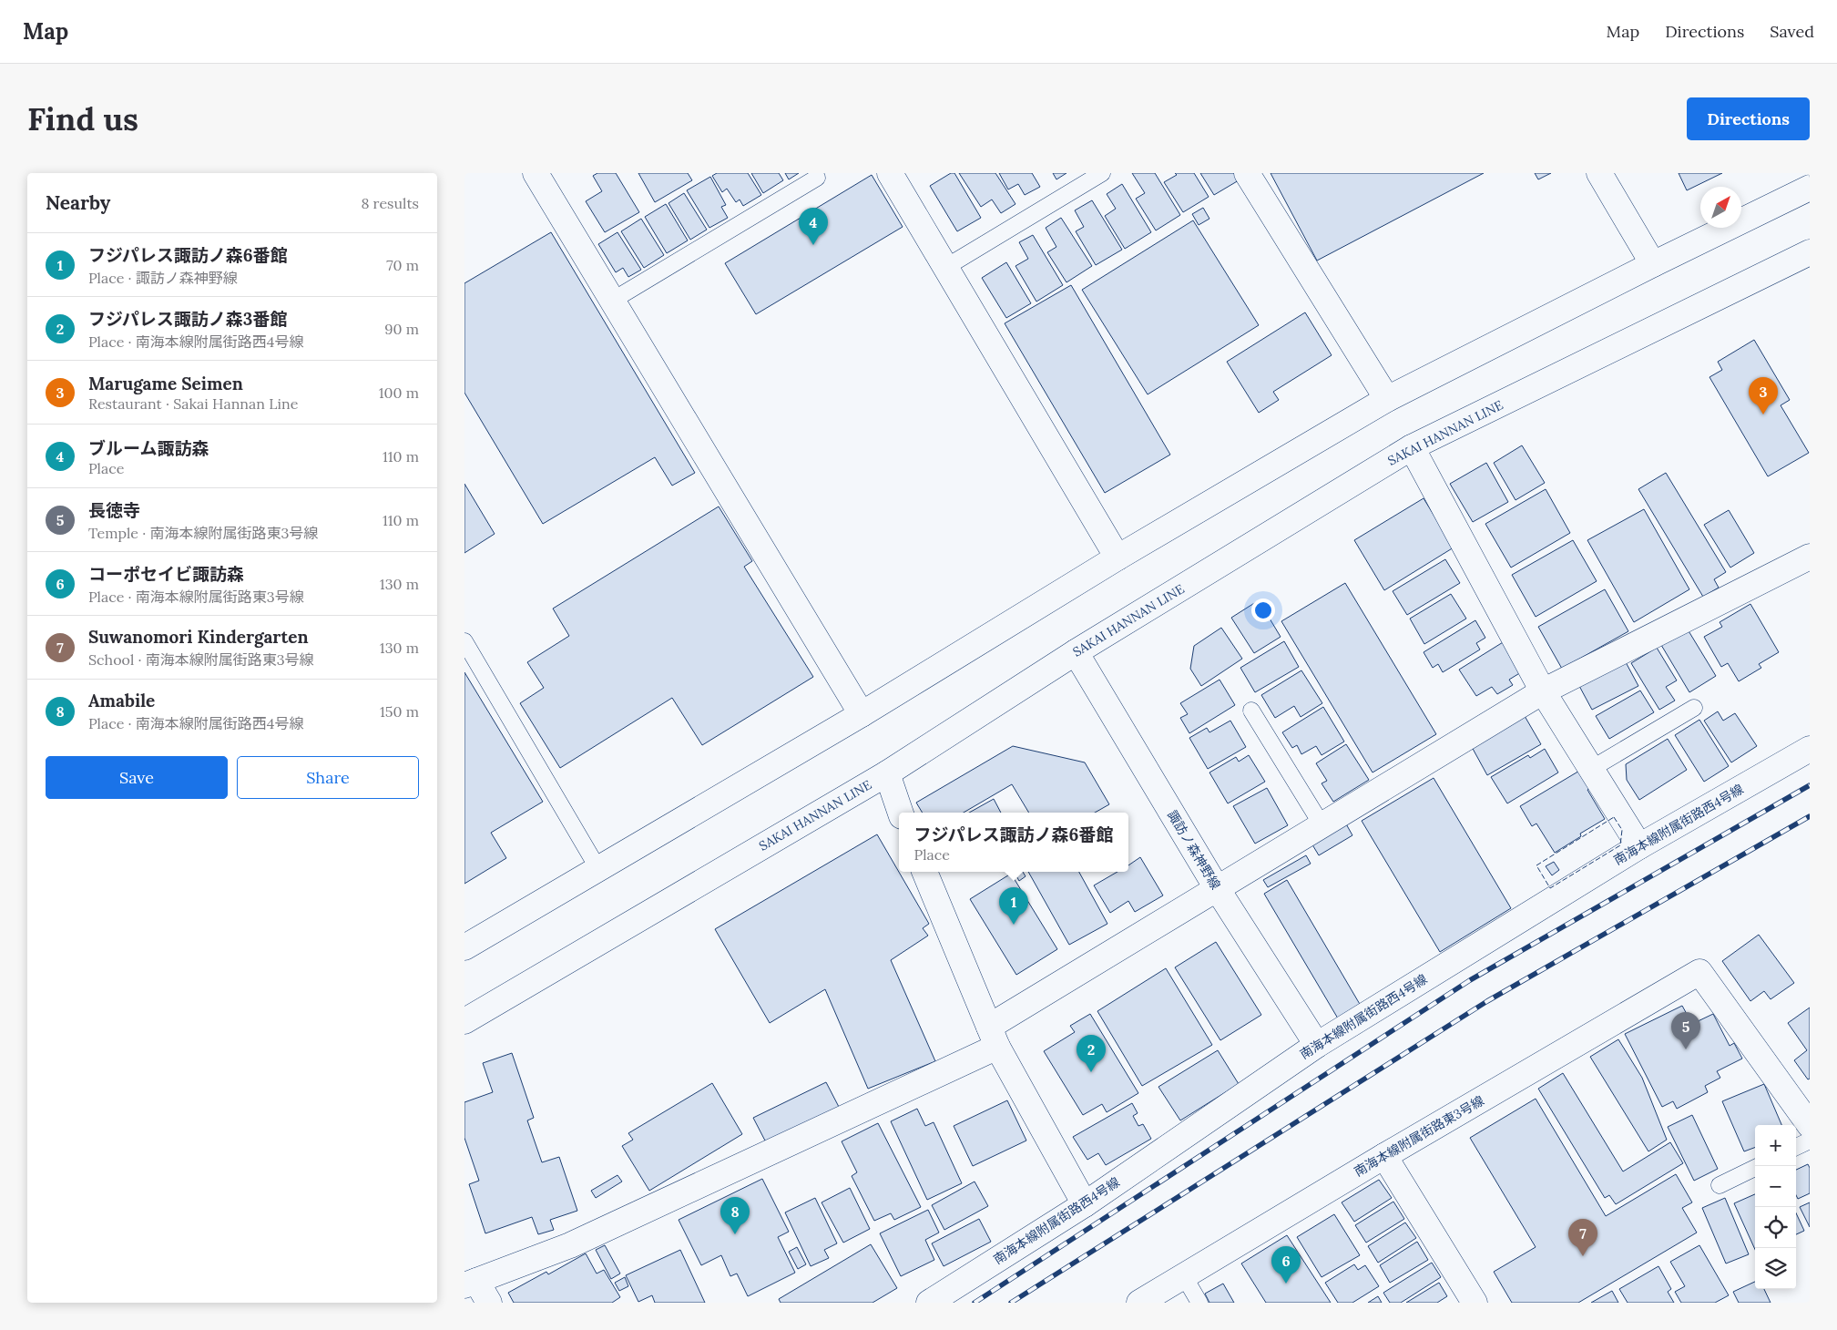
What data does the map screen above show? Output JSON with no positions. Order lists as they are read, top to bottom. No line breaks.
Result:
{"streets":{"street":["SAKAI HANNAN LINE","南海本線附属街路西4号線","諏訪ノ森神野線","南海本線附属街路東3号線"]},"crossings":[["SAKAI HANNAN LINE","諏訪ノ森神野線"],["南海本線附属街路西4号線","諏訪ノ森神野線"]],"north":"top right","page":{"header":"Map","nav":["Map","Directions","Saved"],"buttons":["Directions",["Save","Share"]],"title":"Find us","heading":["Nearby","8 results"],"pins":["4","3","1","5","2","8","7","6"],"list":[{"mark":"1","name":"フジパレス諏訪ノ森6番館","note":"Place · 諏訪ノ森神野線","value":"70 m"},{"mark":"2","name":"フジパレス諏訪ノ森3番館","note":"Place · 南海本線附属街路西4号線","value":"90 m"},{"mark":"3","name":"Marugame Seimen","note":"Restaurant · Sakai Hannan Line","value":"100 m"},{"mark":"4","name":"ブルーム諏訪森","note":"Place","value":"110 m"},{"mark":"5","name":"長徳寺","note":"Temple · 南海本線附属街路東3号線","value":"110 m"},{"mark":"6","name":"コーポセイビ諏訪森","note":"Place · 南海本線附属街路東3号線","value":"130 m"},{"mark":"7","name":"Suwanomori Kindergarten","note":"School · 南海本線附属街路東3号線","value":"130 m"},{"mark":"8","name":"Amabile","note":"Place · 南海本線附属街路西4号線","value":"150 m"}],"popup":["フジパレス諏訪ノ森6番館","Place"],"map_buttons":["+","−"]}}
